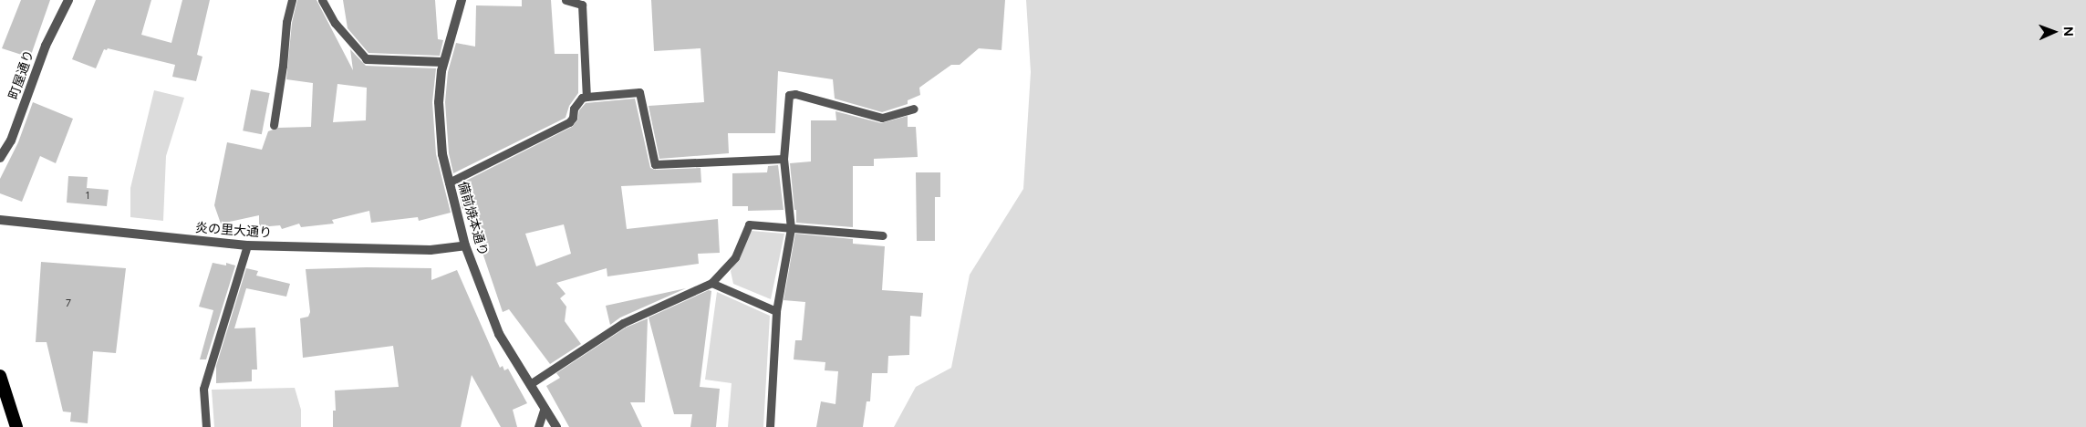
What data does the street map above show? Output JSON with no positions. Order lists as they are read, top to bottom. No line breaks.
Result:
{"streets":{"street":["町屋通り","備前焼本通り","炎の里大通り"]},"crossings":[["備前焼本通り","炎の里大通り"]],"house_numbers":["1","7"],"north":"right"}
